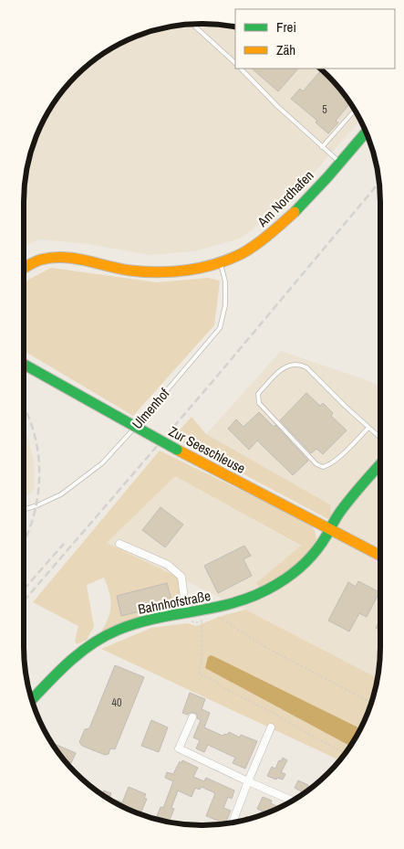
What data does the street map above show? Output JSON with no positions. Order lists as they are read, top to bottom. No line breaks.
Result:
{"streets":{"street":["Am Nordhafen","Zur Seeschleuse","Bahnhofstraße"],"lane":["Ulmenhof"]},"crossings":[["Am Nordhafen","Ulmenhof"],["Zur Seeschleuse","Bahnhofstraße"]],"house_numbers":["5","40"],"legend":["Frei","Zäh"]}
